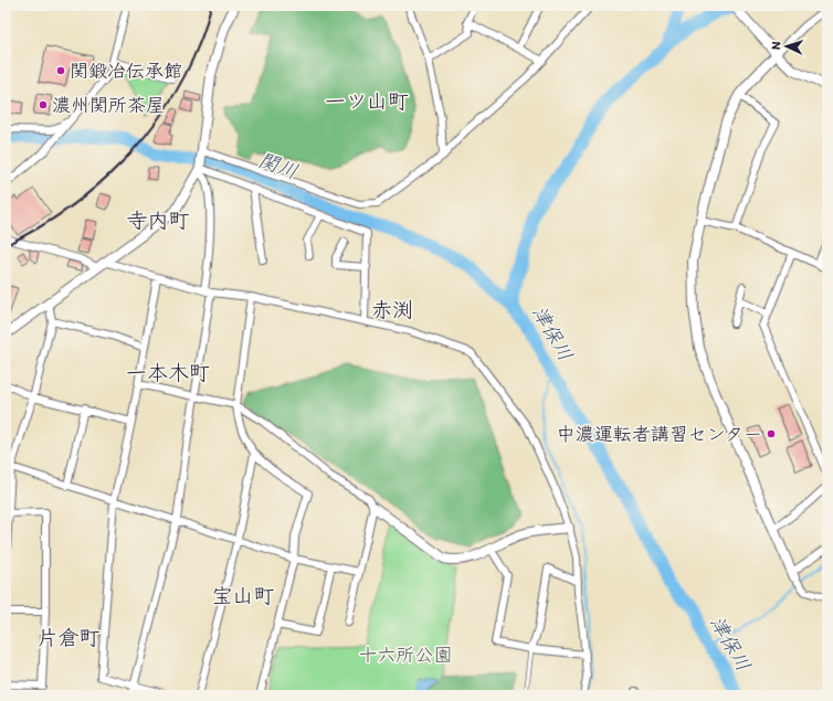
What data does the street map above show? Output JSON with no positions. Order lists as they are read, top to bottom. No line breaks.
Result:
{"districts":["一ツ山町","寺内町","赤渕","一本木町","宝山町","片倉町"],"water":["関川","津保川"],"parks":["十六所公園"],"places":["関鍛冶伝承館","濃州関所茶屋","中濃運転者講習センター"],"north":"left"}
